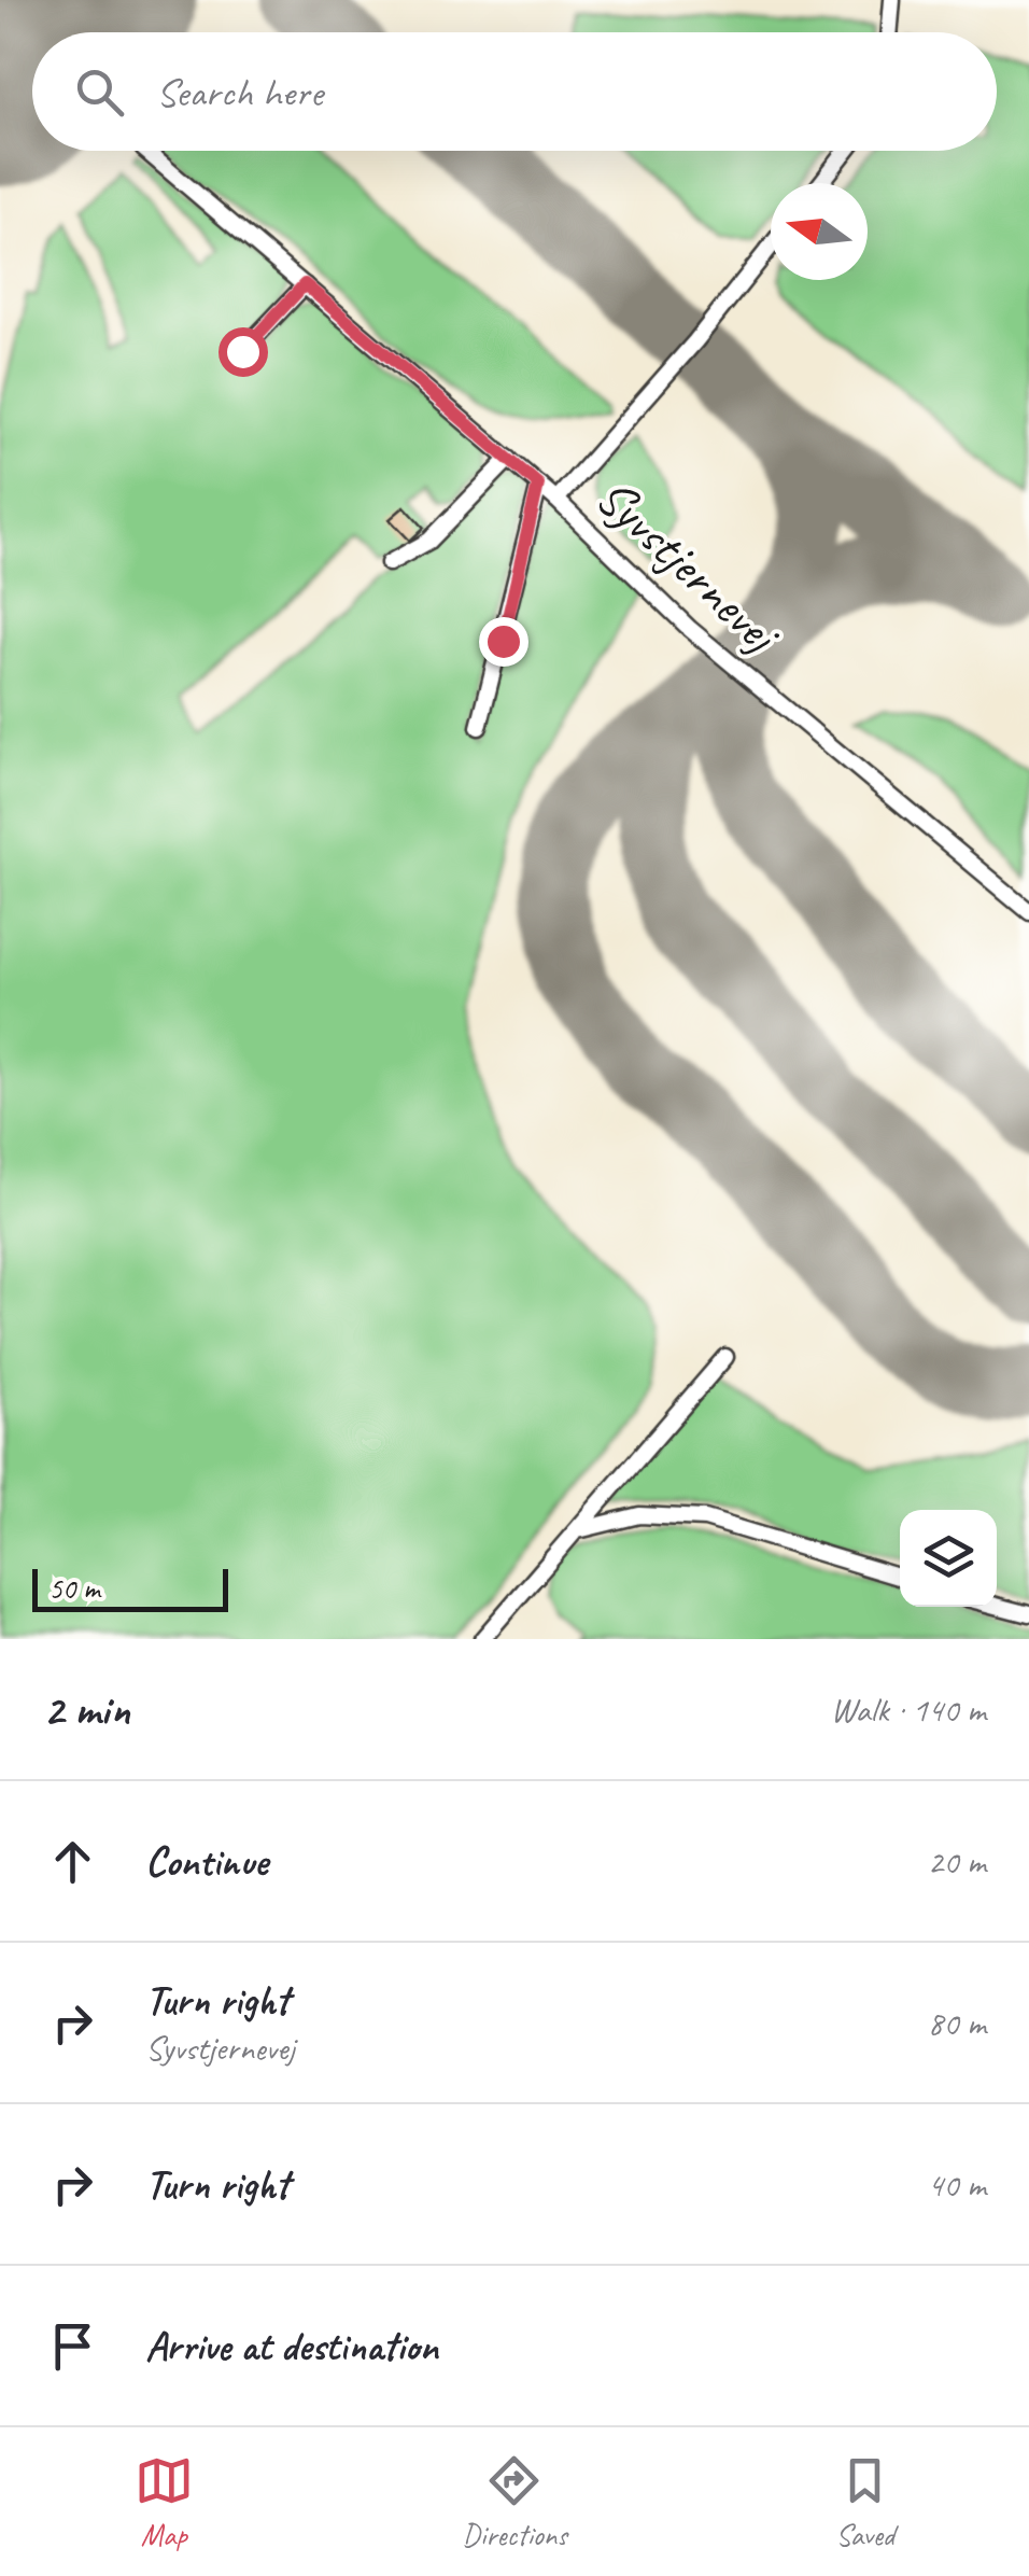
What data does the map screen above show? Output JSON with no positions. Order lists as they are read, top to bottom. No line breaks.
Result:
{"streets":{"lane":["Syvstjernevej"]},"scale_bar":"50 m","north":"left","page":{"search":"Search here","scale":"50 m","heading":["2 min","Walk · 140 m"],"list":[["Continue","20 m"],["Turn right","Syvstjernevej","80 m"],["Turn right","40 m"],"Arrive at destination"],"nav":["Map","Directions","Saved"]}}
